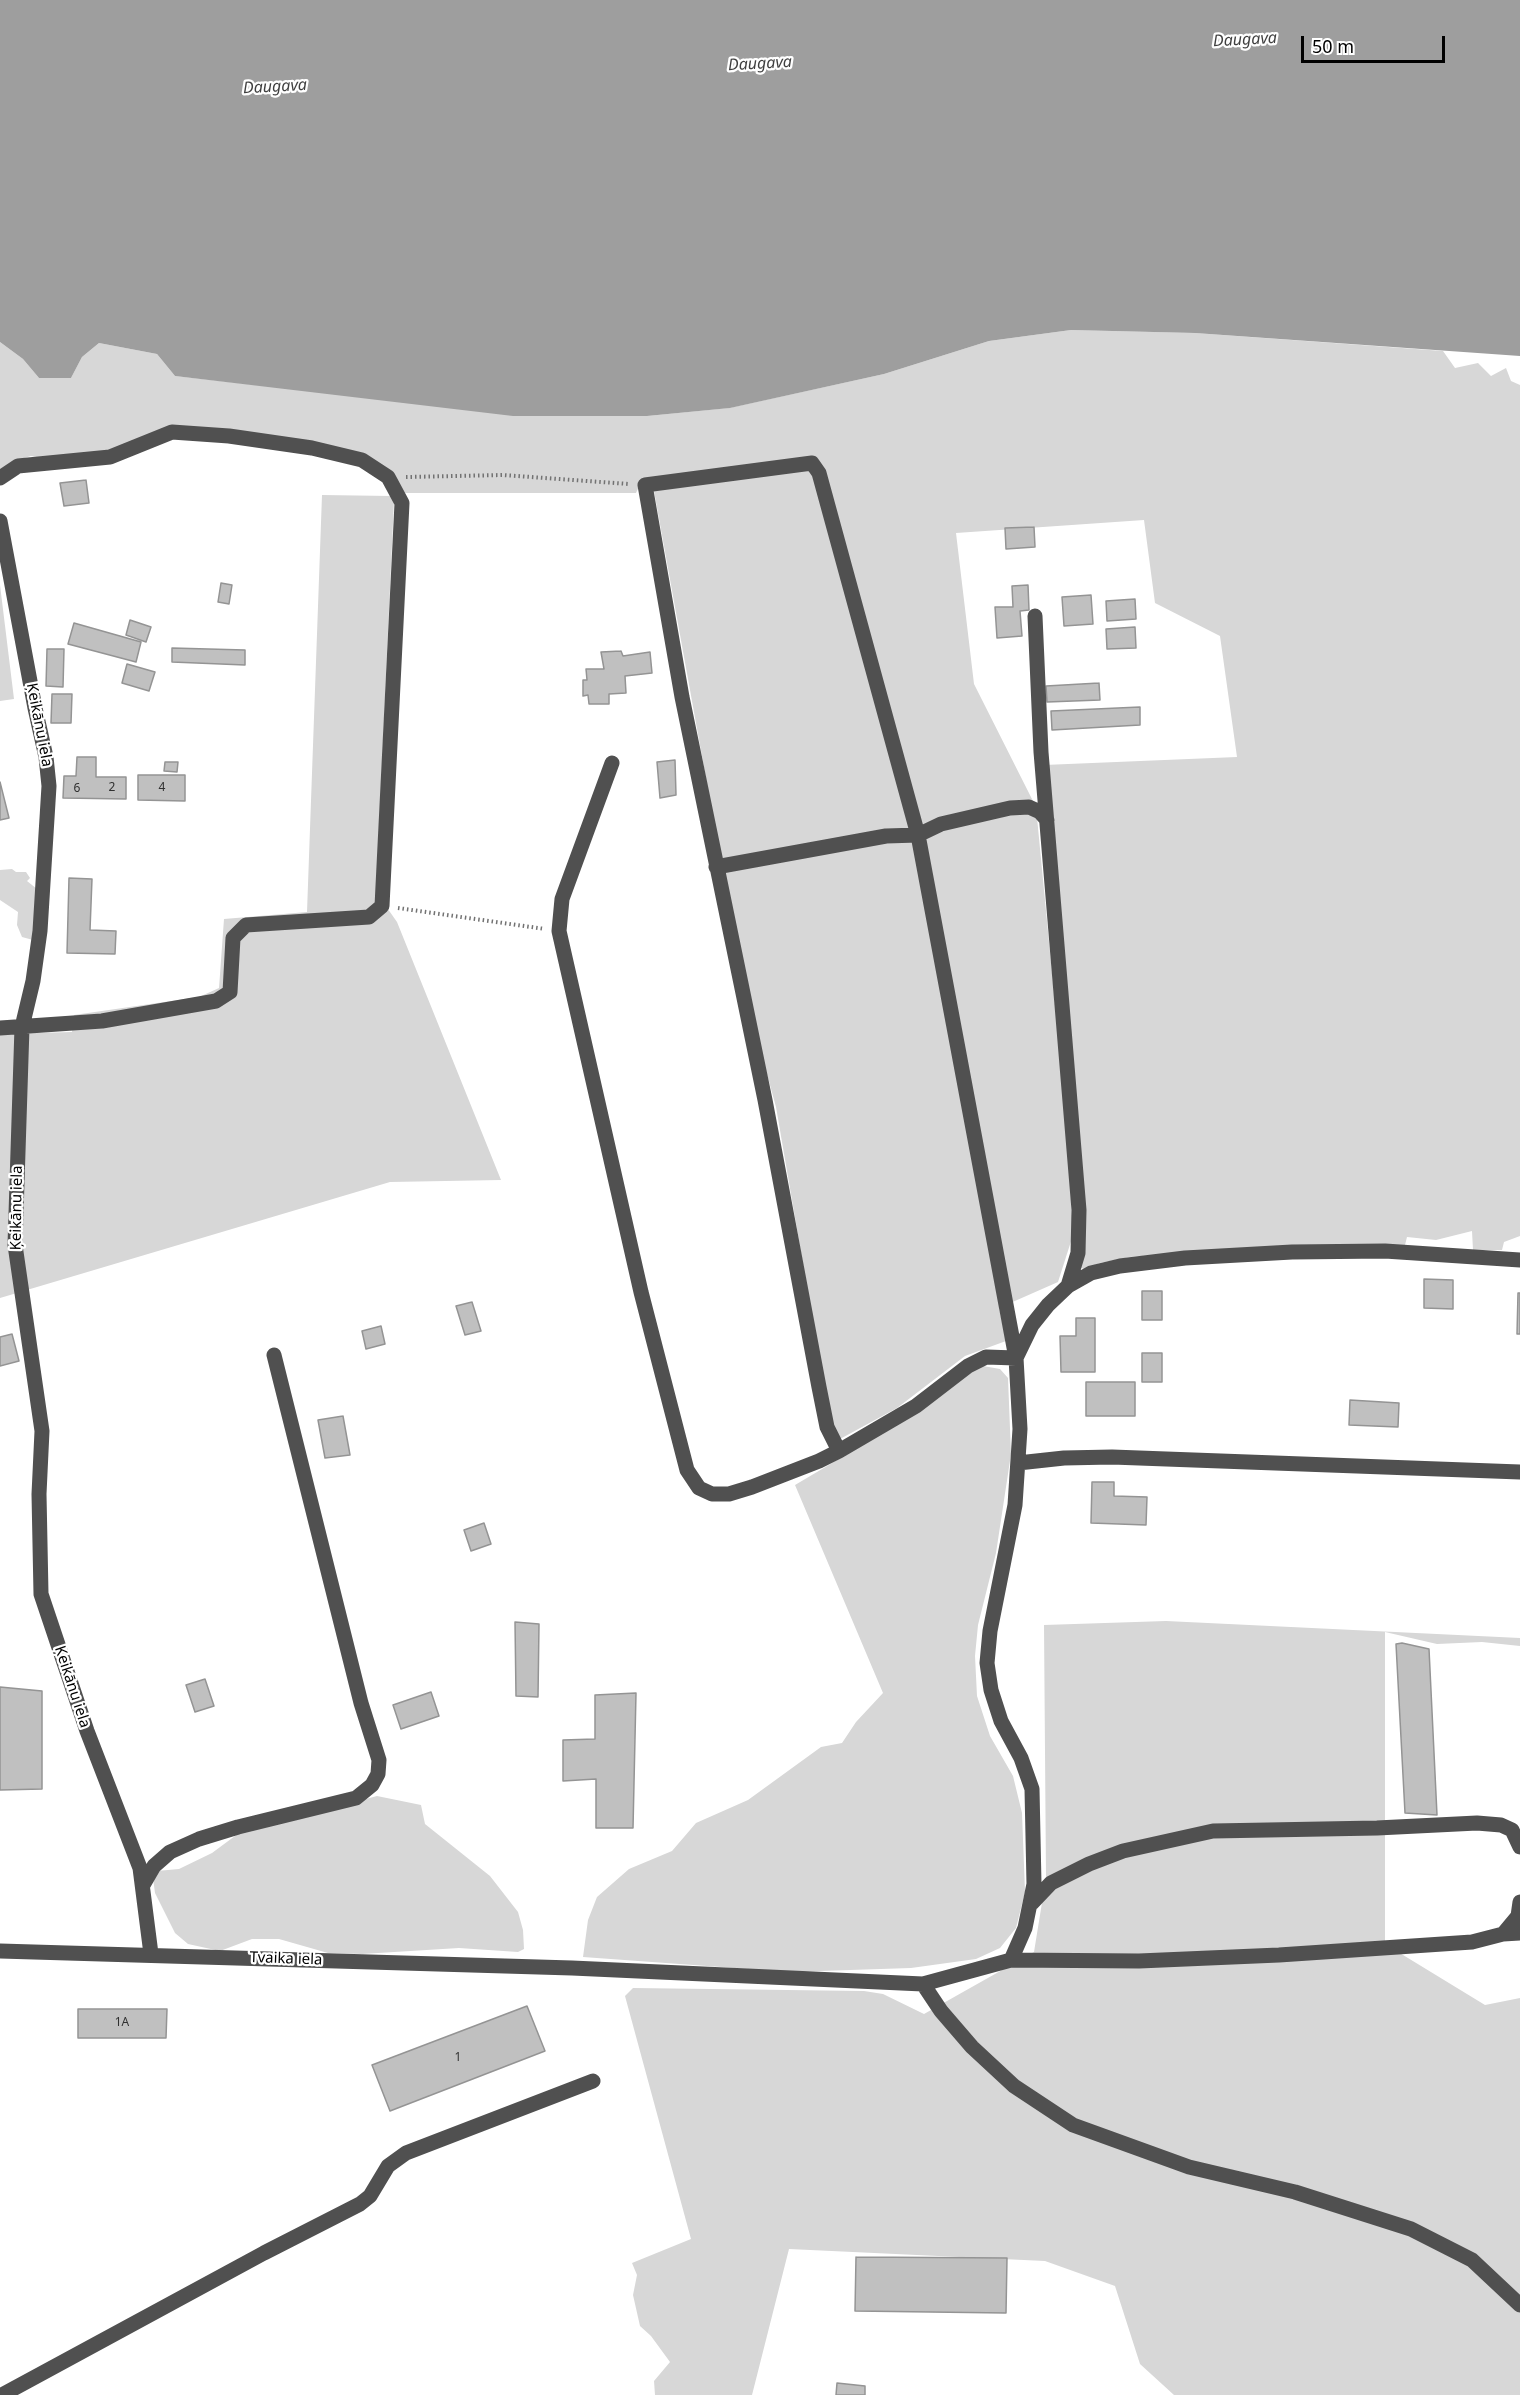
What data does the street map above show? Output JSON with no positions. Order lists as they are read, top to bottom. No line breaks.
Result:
{"streets":{"street":["Ķeikānu iela","Tvaika iela"]},"crossings":[["Ķeikānu iela","Tvaika iela"]],"water":["Daugava"],"house_numbers":["2","4","6","1A","1"],"scale_bar":"50 m"}
